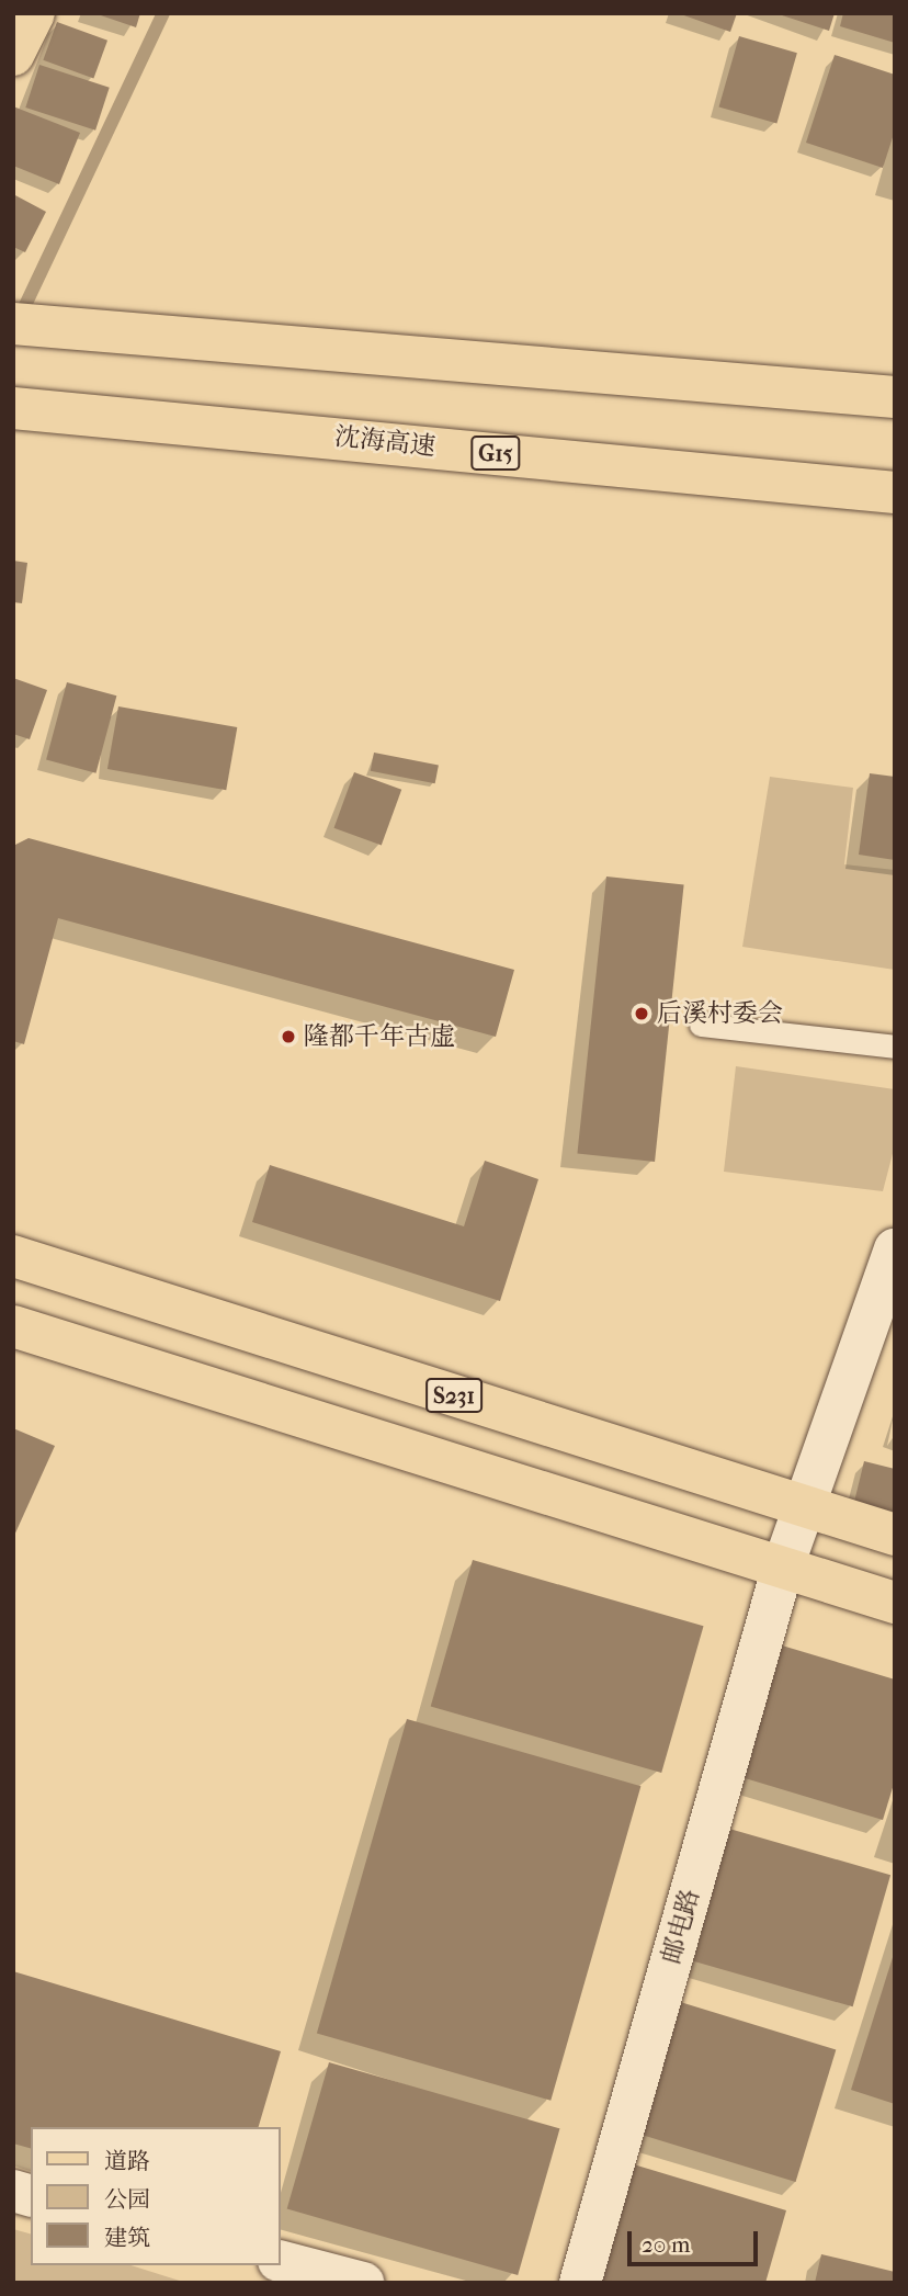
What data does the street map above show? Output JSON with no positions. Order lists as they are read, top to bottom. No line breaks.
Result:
{"streets":{"main road":["沈海高速","G15","S231"],"street":["邮电路"]},"crossings":[["S231","邮电路"]],"places":["后溪村委会","隆都千年古虚"],"legend":["道路","公园","建筑"],"scale_bar":"20 m"}
